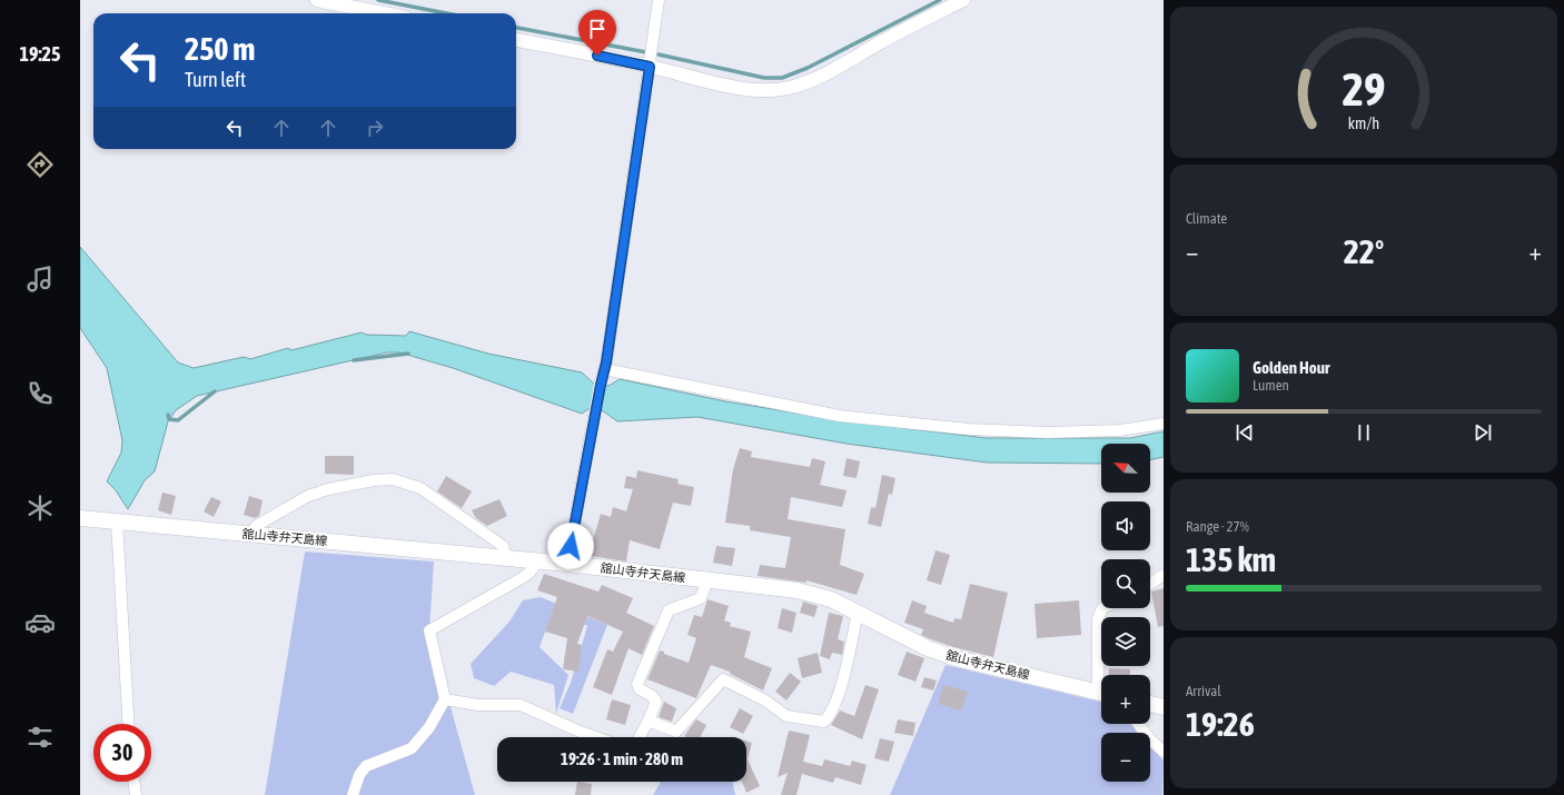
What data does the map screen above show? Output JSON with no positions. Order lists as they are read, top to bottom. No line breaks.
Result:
{"streets":{"main road":["舘山寺弁天島線"]},"north":"top left","page":{"tabs":"19:25","turn":["250 m","Turn left"],"tile":["Climate",["Range · 27%","135 km"],["Arrival","19:26"]],"heat":["−","22°","+"],"song":["Golden Hour","Lumen"],"map_buttons":["+","−"],"limit":"30","trip":"19:26 · 1 min · 280 m","gauge":["29","km/h"]}}
